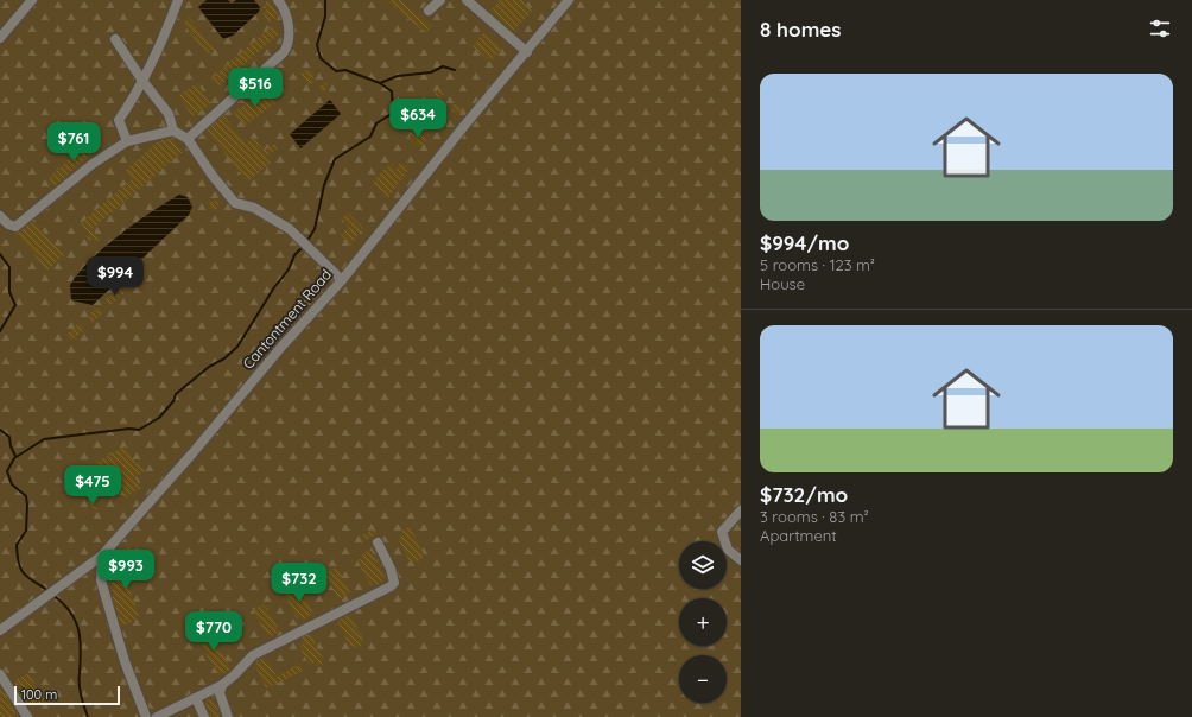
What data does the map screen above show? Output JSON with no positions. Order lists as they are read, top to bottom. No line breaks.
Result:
{"streets":{"street":["Cantontment Road"]},"scale_bar":"100 m","page":{"heading":"8 homes","list":[{"name":"$994/mo","note":"5 rooms · 123 m² · House"},{"name":"$732/mo","note":"3 rooms · 83 m² · Apartment"}],"price":["$516","$634","$761","$994","$475","$993","$732","$770"],"map_buttons":["+","−"],"scale":"100 m"}}
